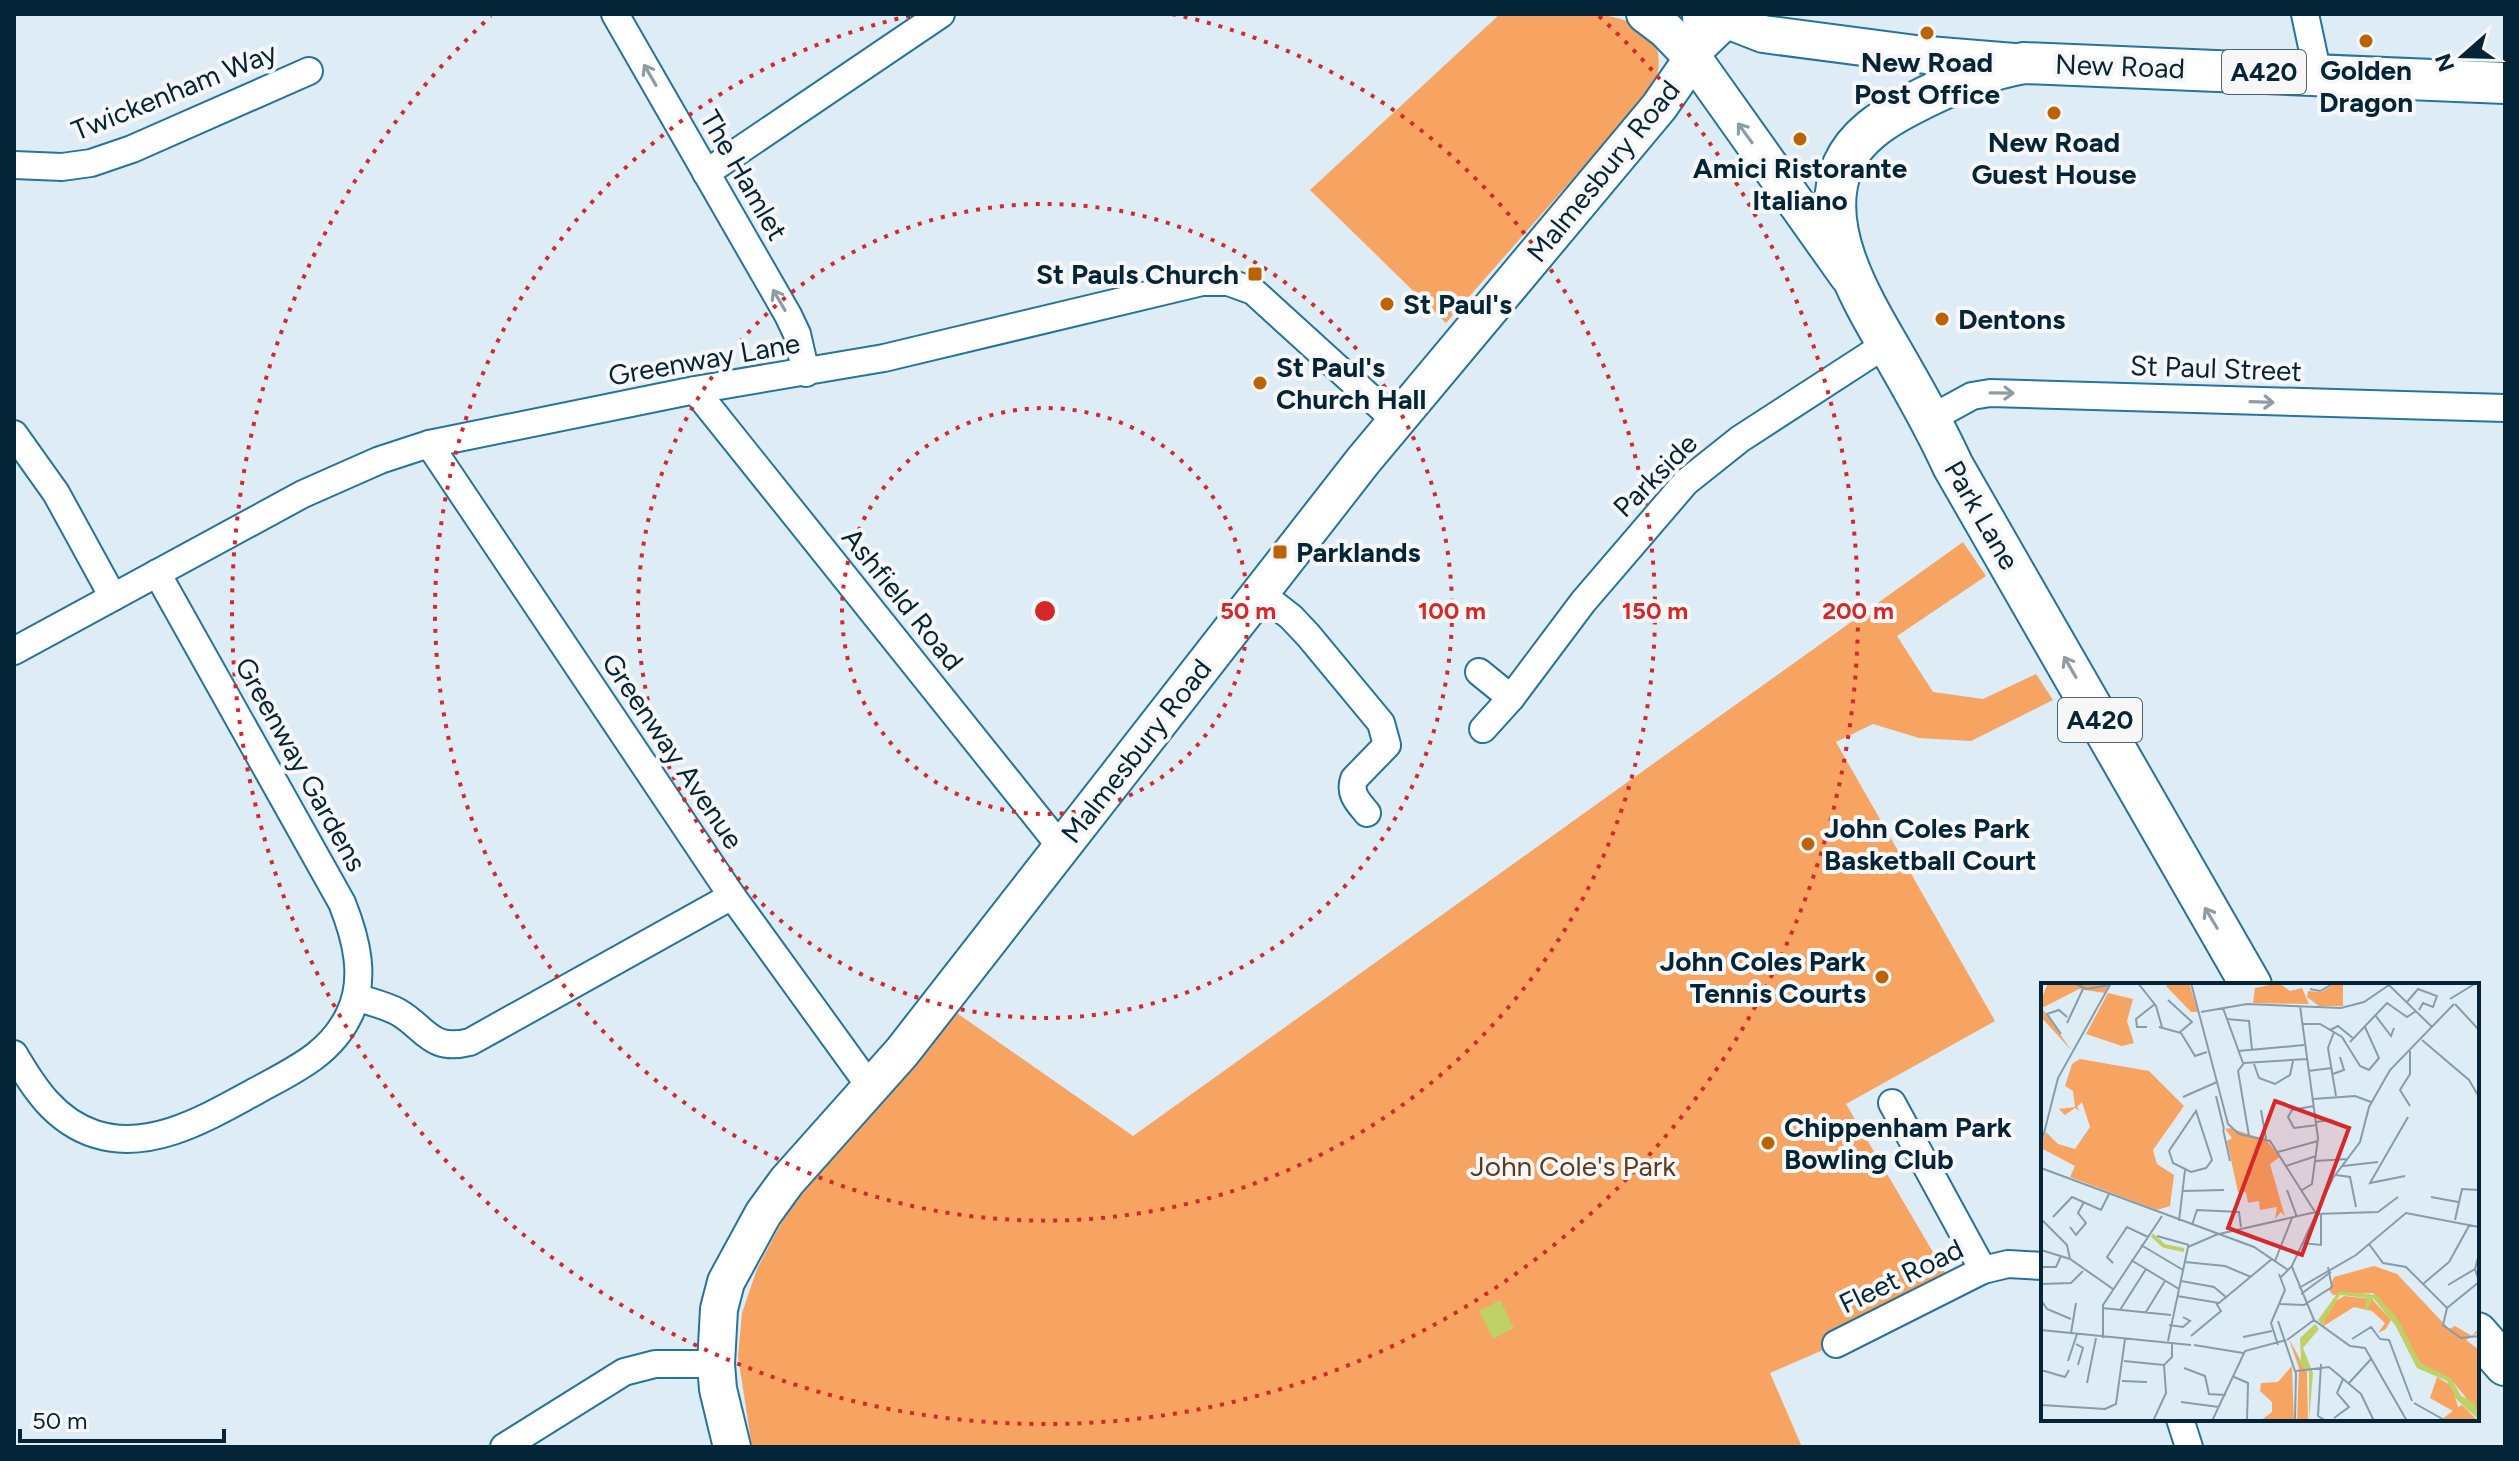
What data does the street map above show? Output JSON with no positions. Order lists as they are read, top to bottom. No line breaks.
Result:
{"streets":{"main road":["New Road","A420","Malmesbury Road","Park Lane"],"street":["Twickenham Way","The Hamlet","Greenway Lane","St Paul Street","Parkside","Ashfield Road","Greenway Avenue","Greenway Gardens","Fleet Road"]},"crossings":[["New Road","Park Lane"],["Malmesbury Road","Greenway Lane"],["Malmesbury Road","Park Lane"],["Malmesbury Road","Ashfield Road"],["Malmesbury Road","Greenway Avenue"],["The Hamlet","Greenway Lane"],["Greenway Lane","Ashfield Road"],["Greenway Lane","Greenway Avenue"],["Greenway Lane","Greenway Gardens"],["St Paul Street","Park Lane"],["Parkside","Park Lane"]],"one_way":["The Hamlet","St Paul Street","Park Lane"],"parks":["John Cole's Park"],"places":{"other":["New Road Post Office","Golden Dragon","New Road Guest House","Amici Ristorante Italiano","St Paul's","Dentons","St Paul's Church Hall","John Coles Park Basketball Court","John Coles Park Tennis Courts","Chippenham Park Bowling Club"],"transit":["St Pauls Church","Parklands"]},"scale_bar":"50 m","north":"left","rings":["50 m","100 m","150 m","200 m"]}
